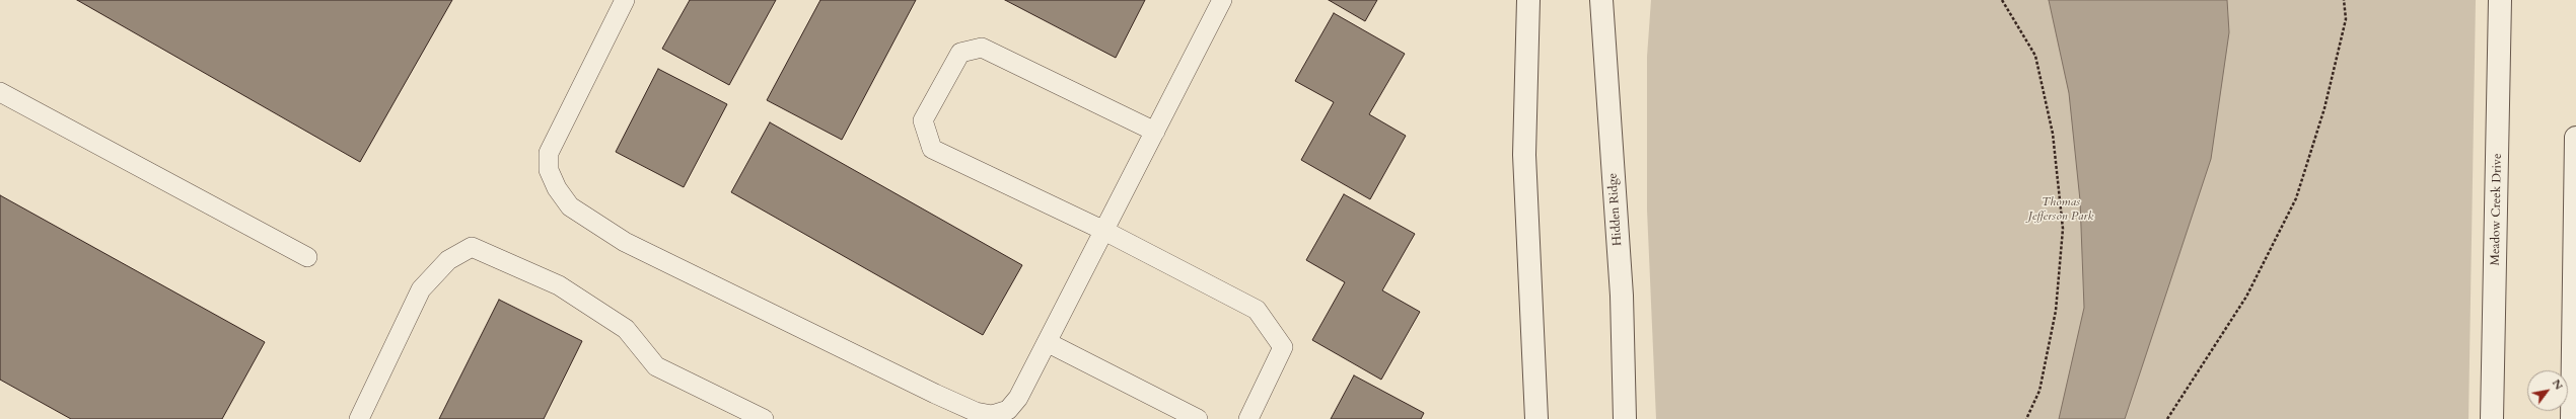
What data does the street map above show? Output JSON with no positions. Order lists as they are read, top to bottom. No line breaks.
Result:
{"streets":{"street":["Hidden Ridge","Meadow Creek Drive"]},"parks":["Thomas Jefferson Park"],"north":"top right"}
